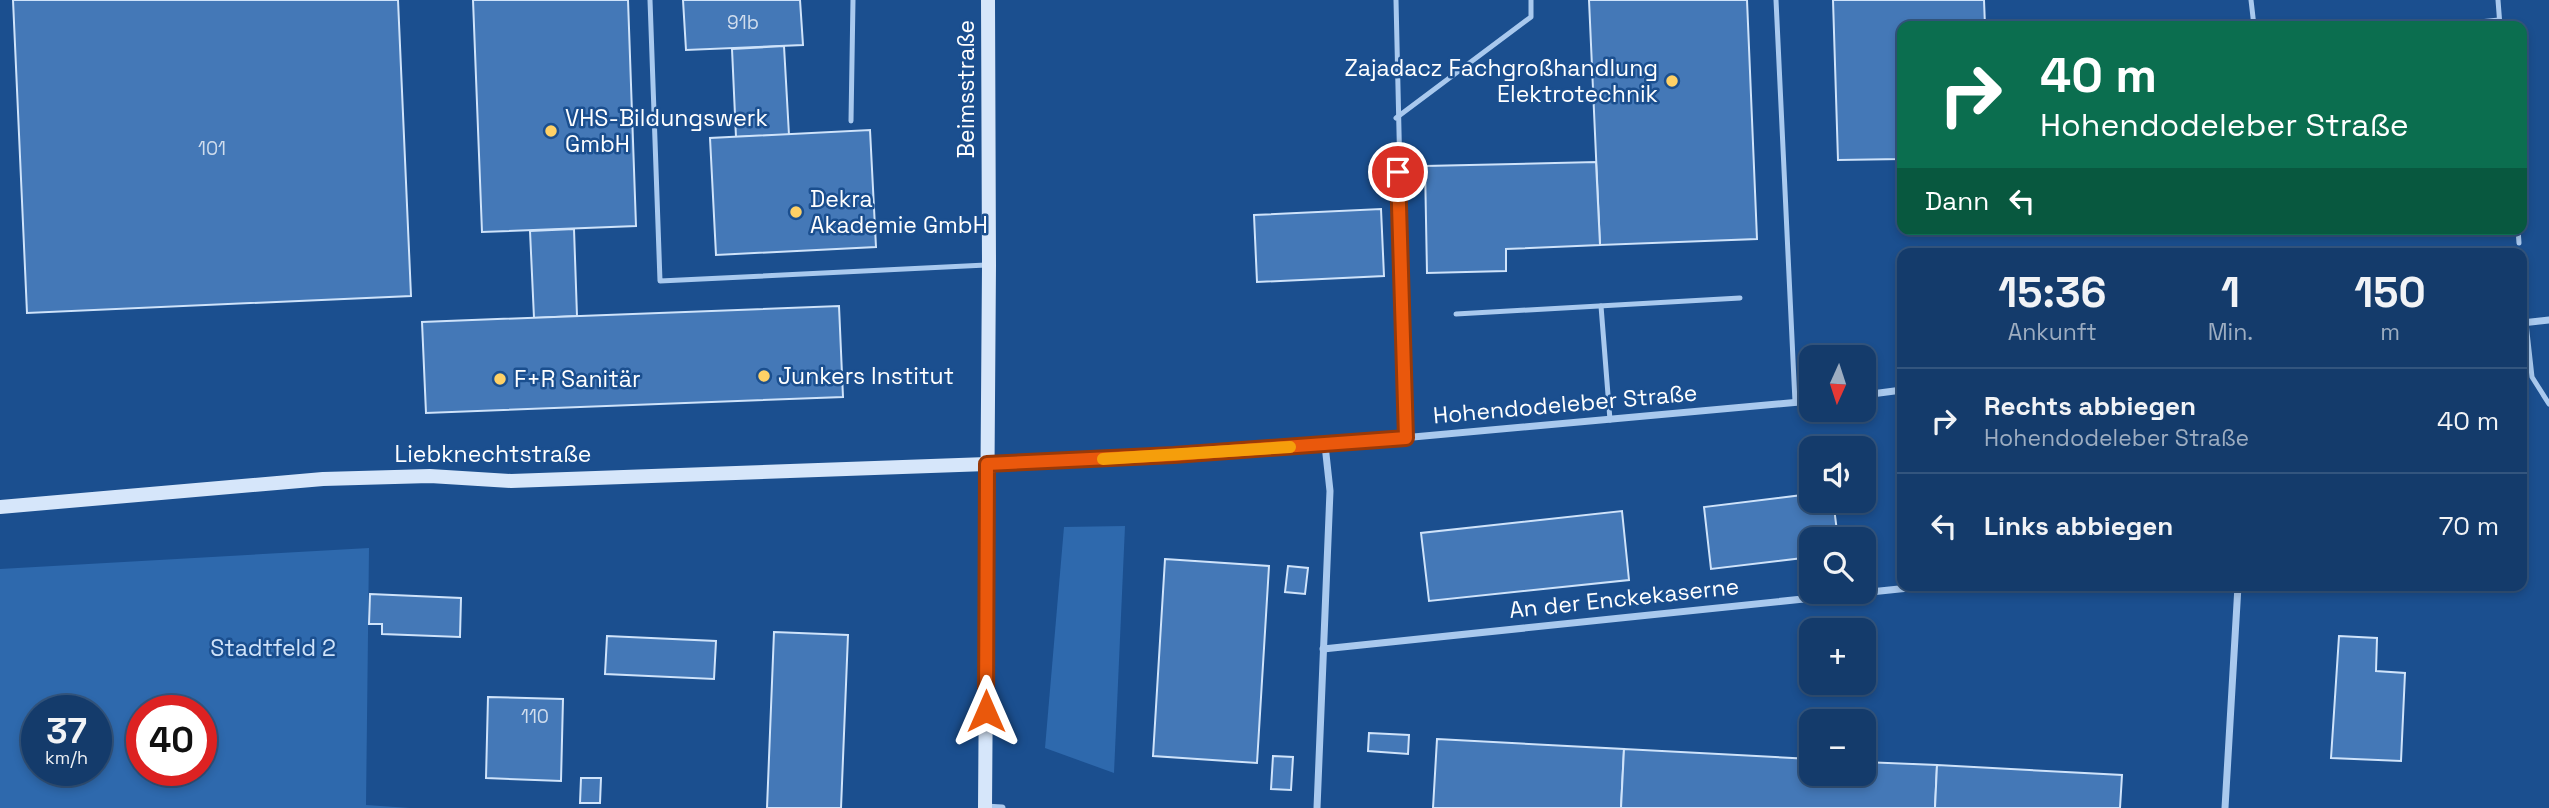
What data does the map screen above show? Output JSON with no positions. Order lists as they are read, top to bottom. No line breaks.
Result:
{"streets":{"street":["Beimsstraße","Hohendodeleber Straße","Liebknechtstraße","An der Enckekaserne"]},"crossings":[["Beimsstraße","Hohendodeleber Straße"],["Beimsstraße","Liebknechtstraße"],["Hohendodeleber Straße","Liebknechtstraße"]],"parks":["Stadtfeld 2"],"places":["Zajadacz Fachgroßhandlung Elektrotechnik","VHS-Bildungswerk GmbH","Dekra Akademie GmbH","Junkers Institut","F+R Sanitär"],"house_numbers":["91b","101","110"],"north":"bottom","page":{"turn":["40 m","Hohendodeleber Straße"],"then":"Dann","eta":["15:36","Ankunft","1","Min.","150","m"],"map_buttons":["+","−"],"list":[{"name":"Rechts abbiegen","note":"Hohendodeleber Straße","value":"40 m"},{"name":"Links abbiegen","value":"70 m"}],"speed":"37 km/h","limit":"40"}}
